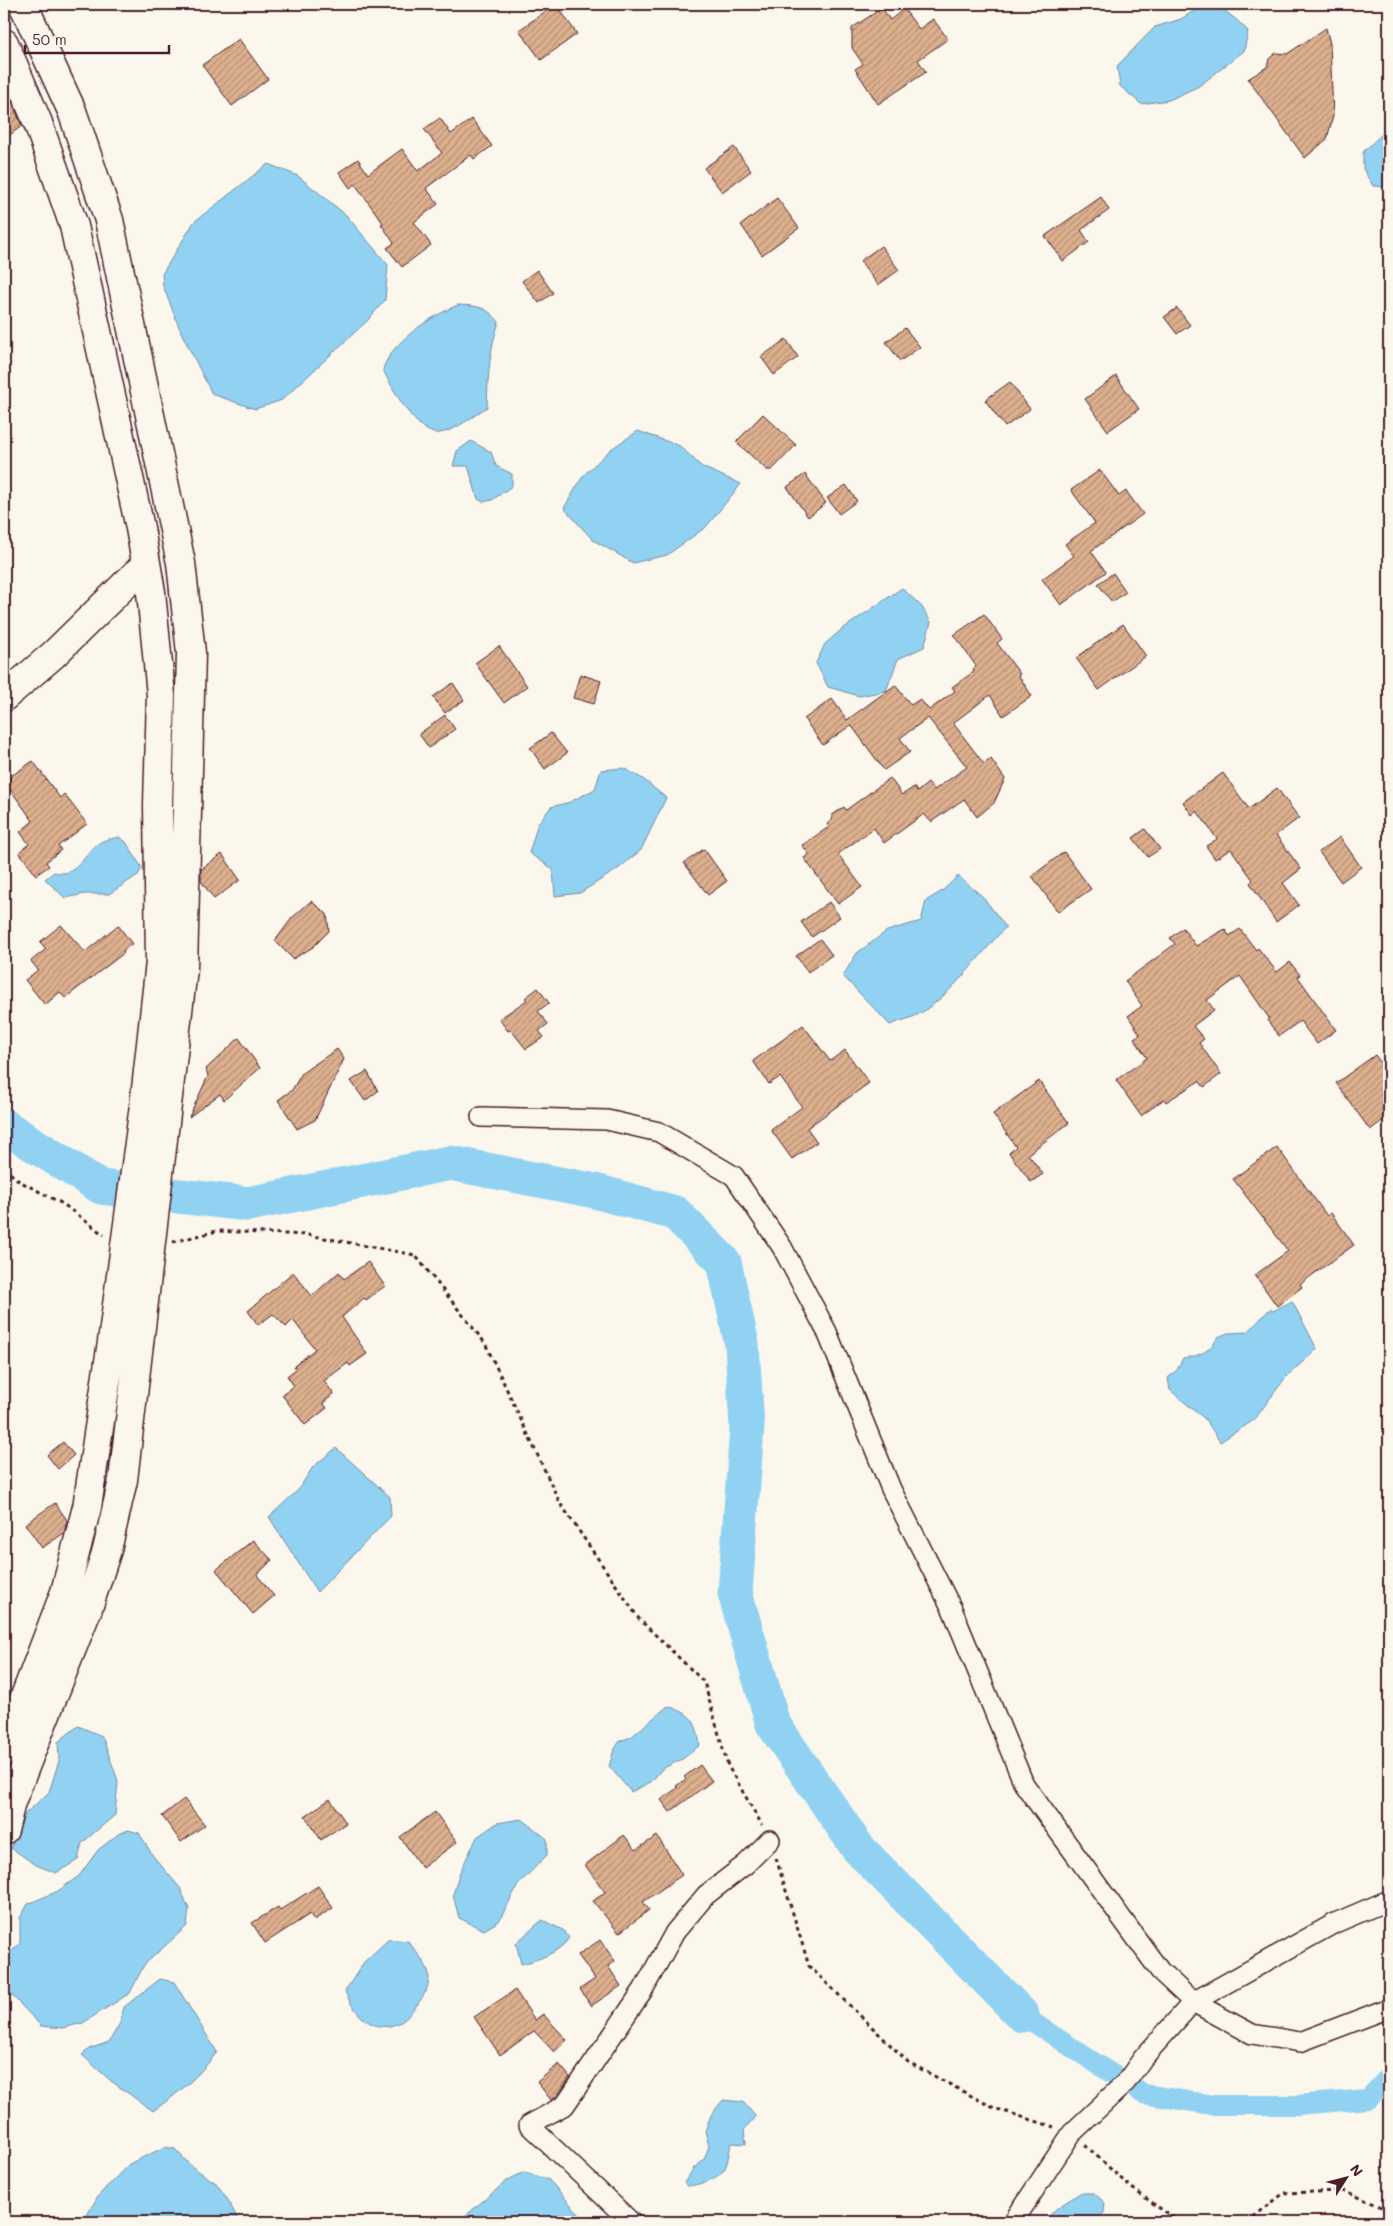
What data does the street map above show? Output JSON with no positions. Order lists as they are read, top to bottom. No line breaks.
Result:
{"scale_bar":"50 m","north":"top right"}
